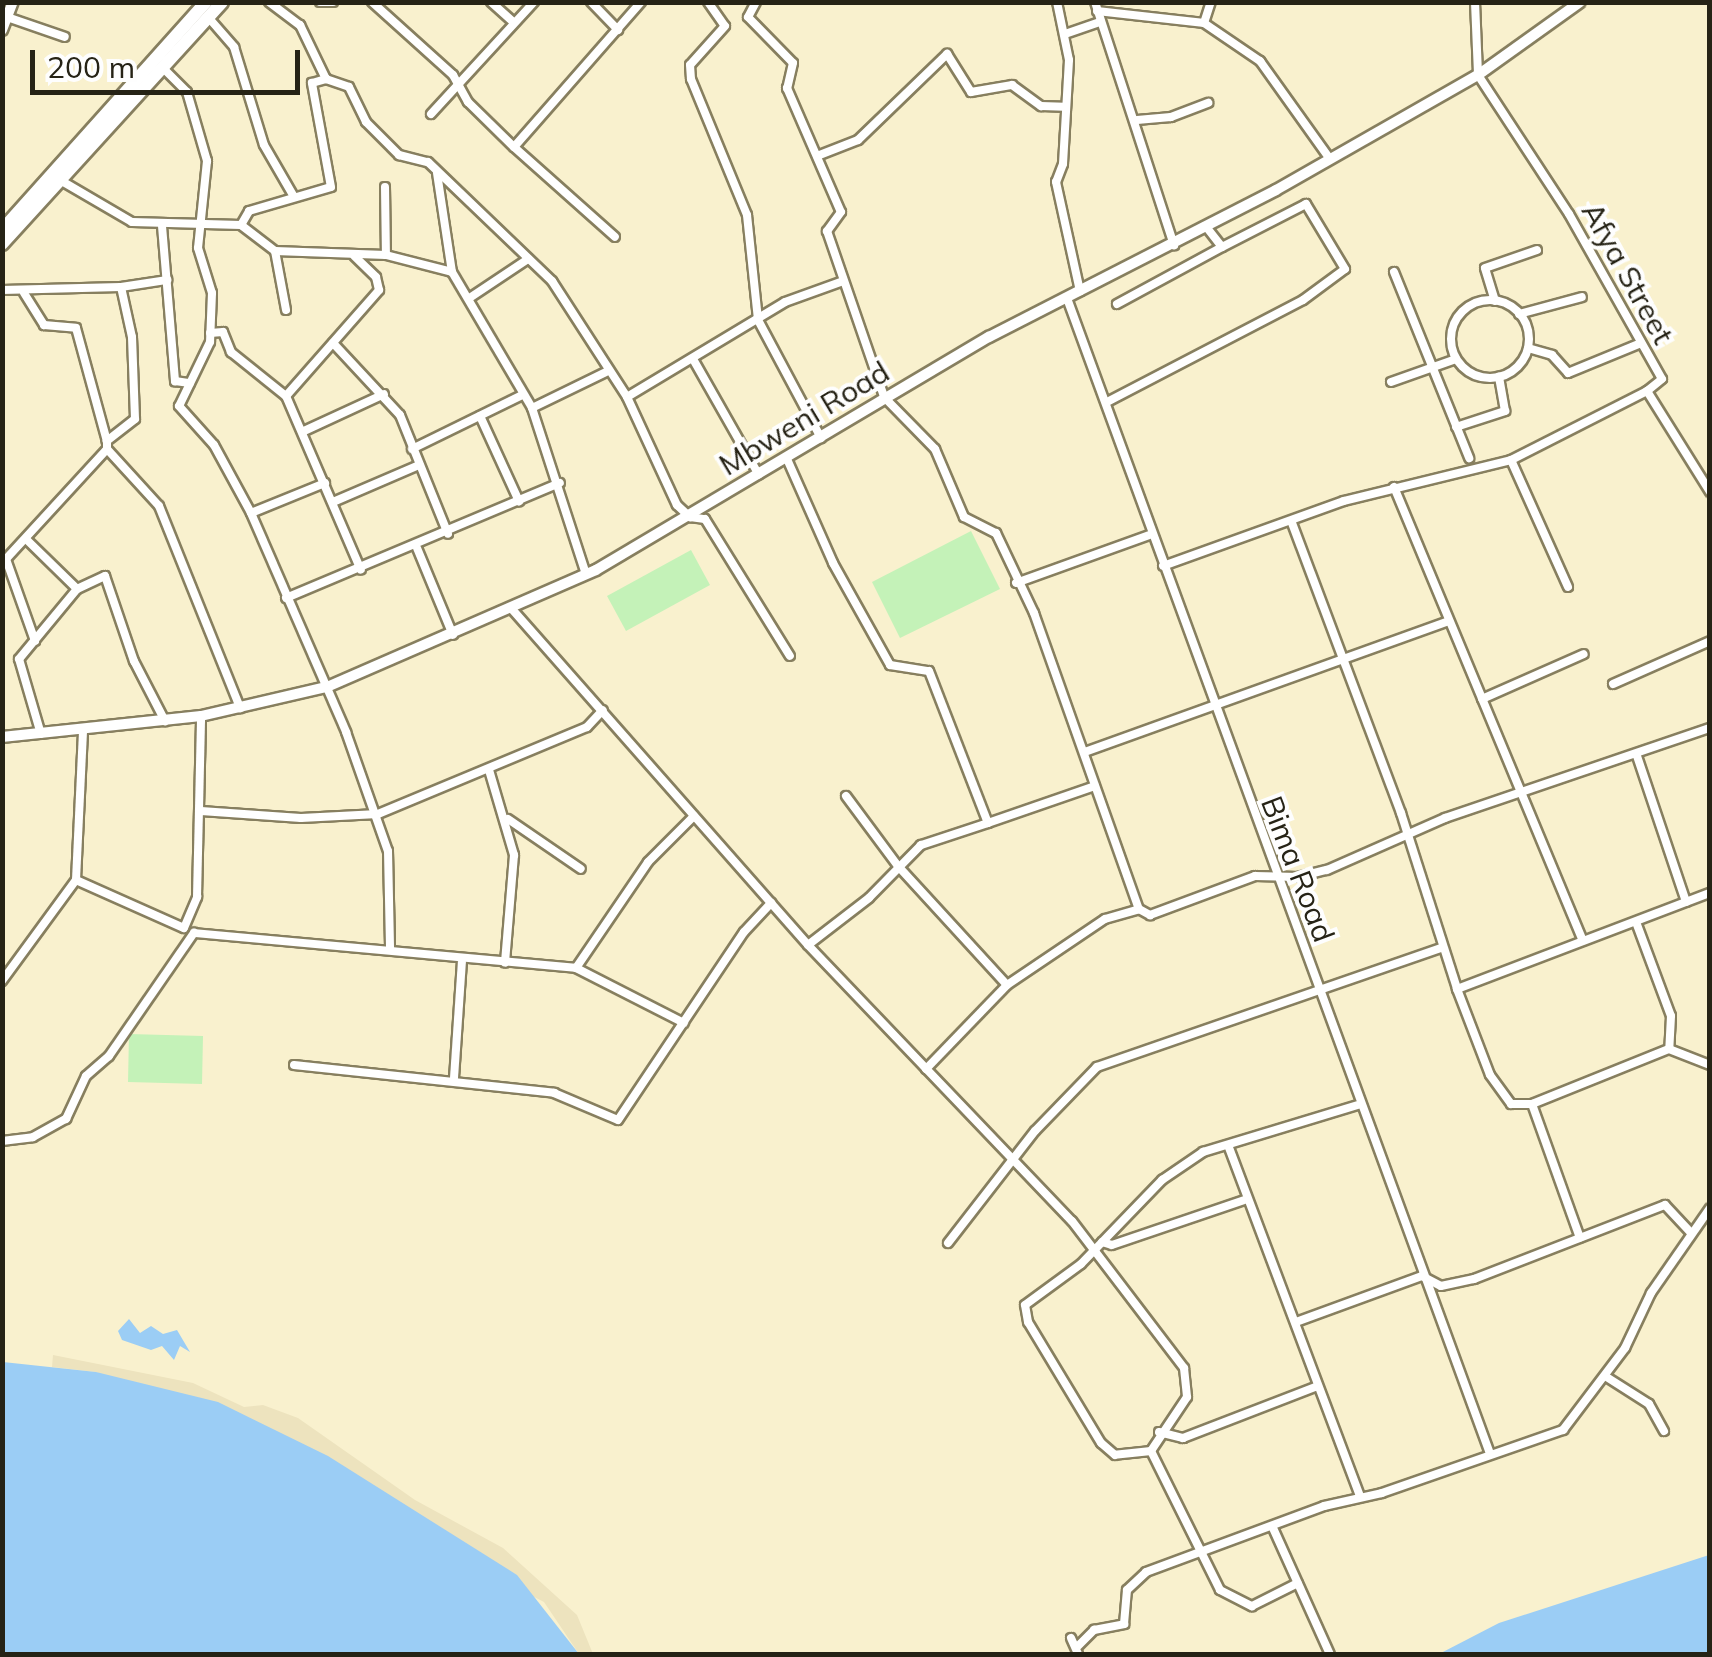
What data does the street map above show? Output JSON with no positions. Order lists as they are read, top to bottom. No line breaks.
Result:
{"streets":{"street":["Afya Street","Mbweni Road","Bima Road"]},"crossings":[["Afya Street","Mbweni Road"],["Mbweni Road","Bima Road"]],"scale_bar":"200 m"}
